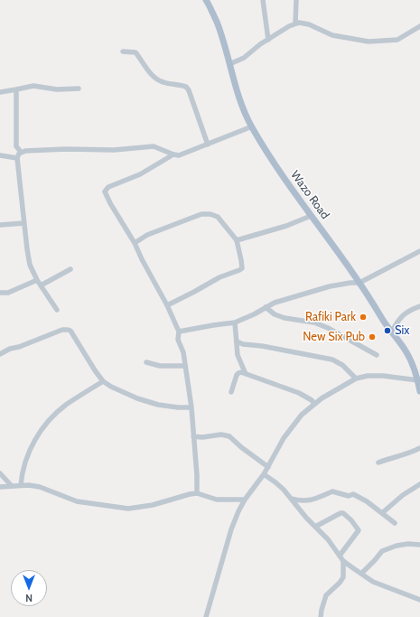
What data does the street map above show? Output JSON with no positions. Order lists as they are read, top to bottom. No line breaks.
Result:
{"streets":{"main road":["Wazo Road"]},"places":["Rafiki Park","Six","New Six Pub"],"north":"bottom"}
